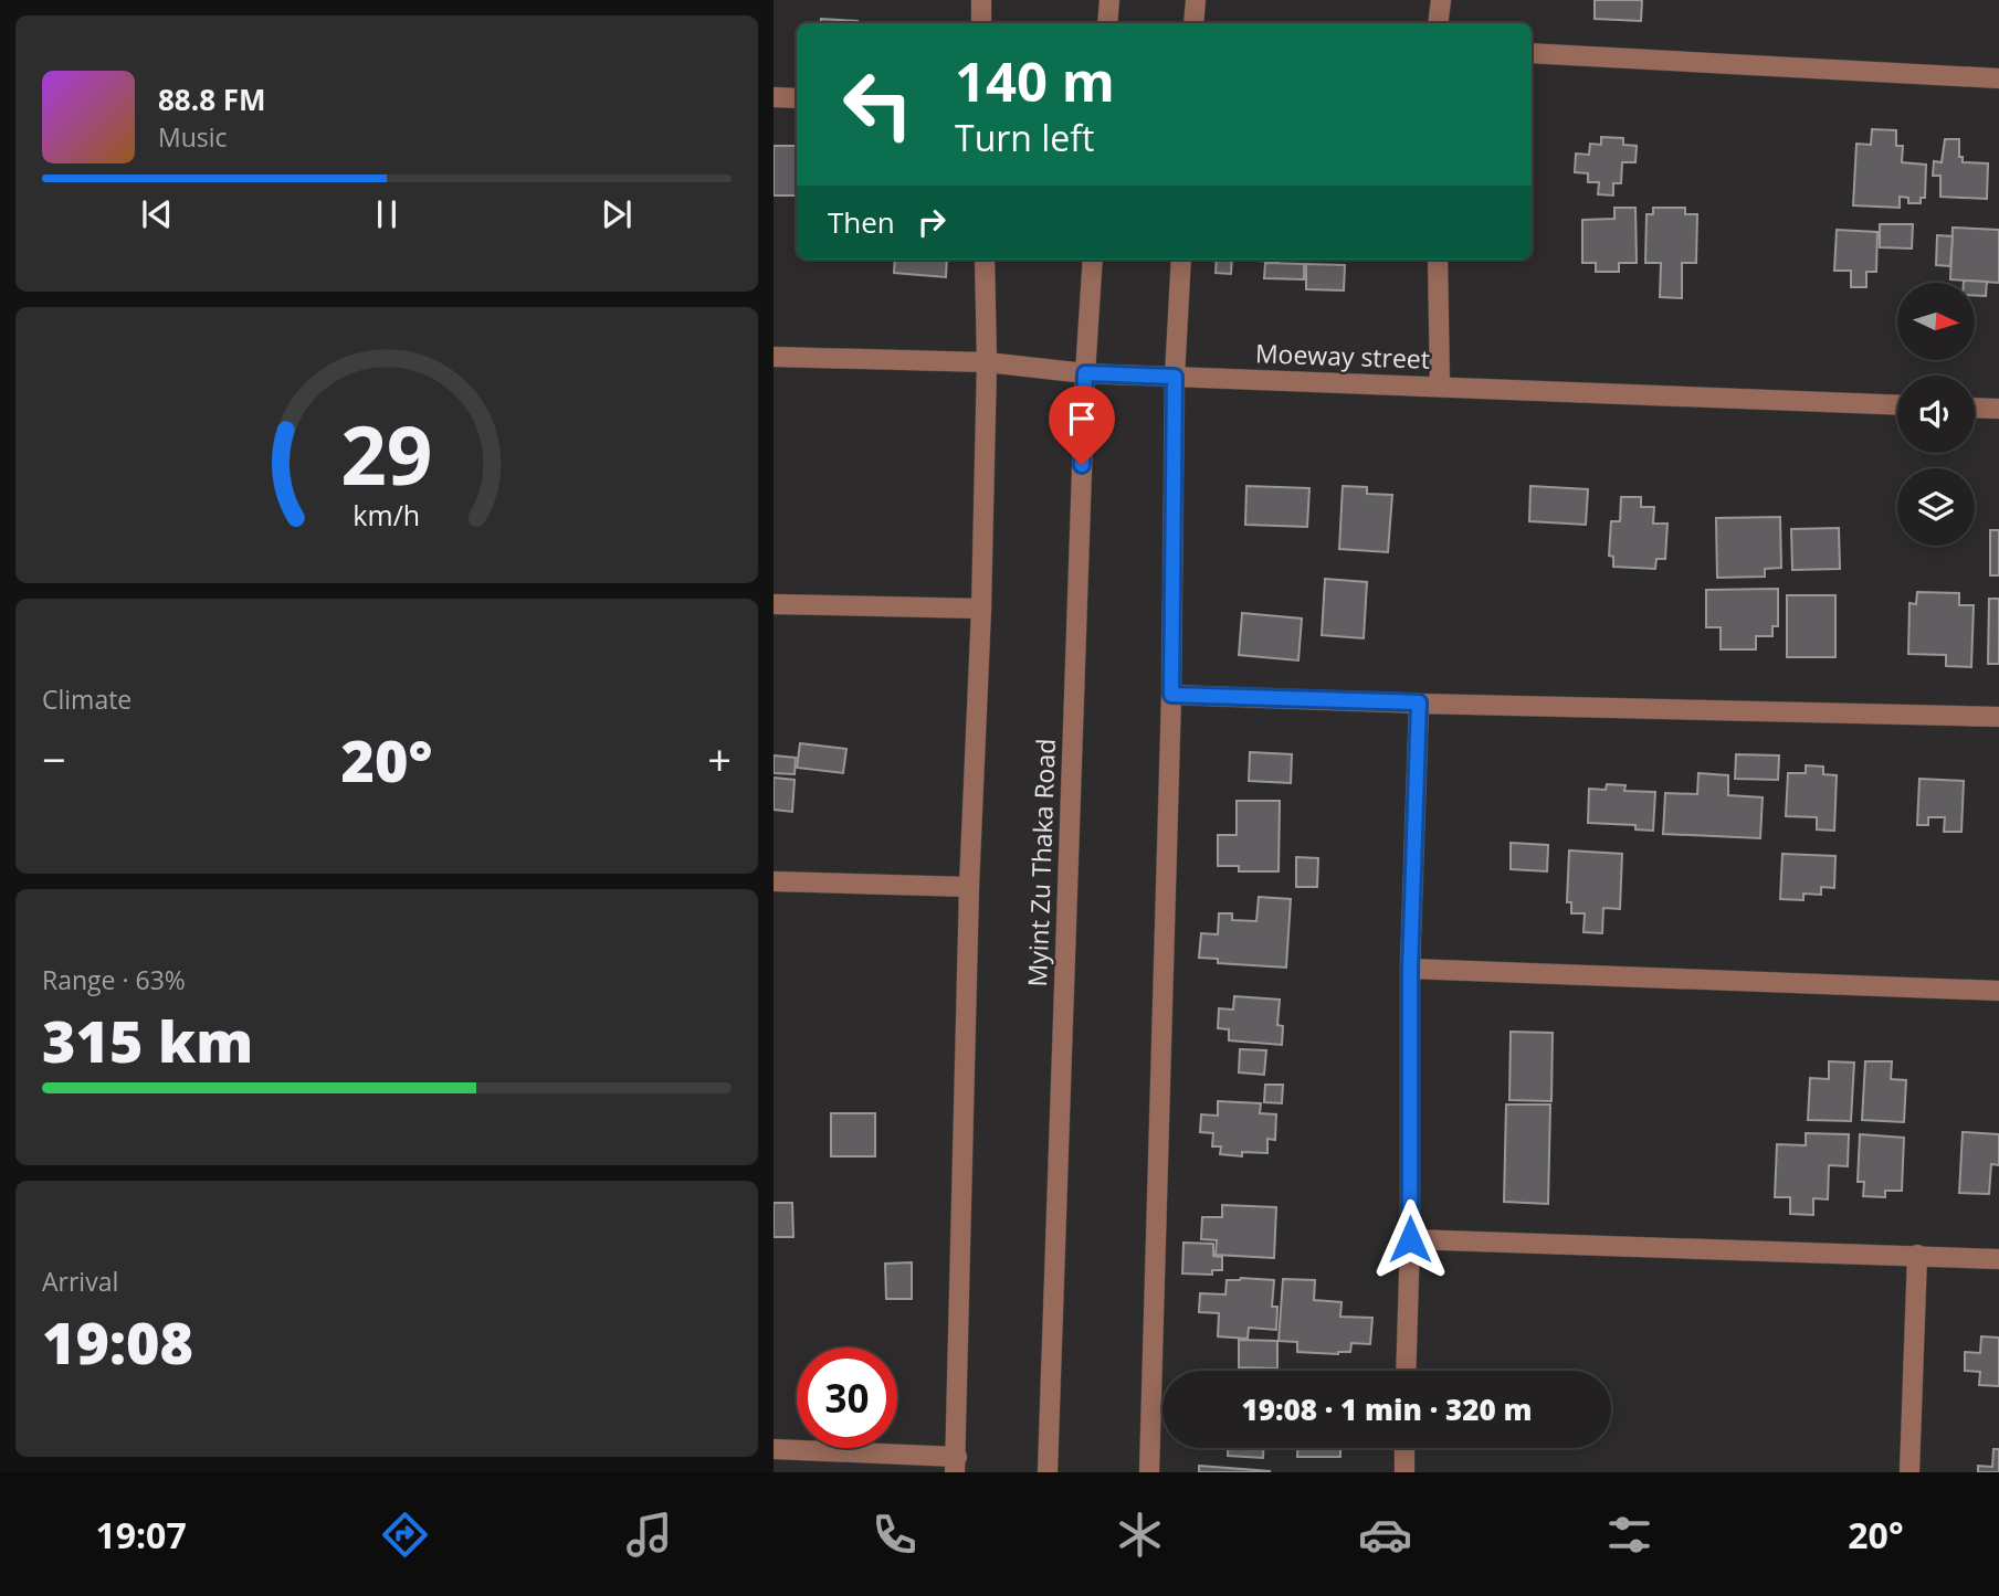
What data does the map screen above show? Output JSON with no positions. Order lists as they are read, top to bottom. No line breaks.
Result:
{"streets":{"street":["Moeway street","Myint Zu Thaka Road"]},"crossings":[["Moeway street","Myint Zu Thaka Road"]],"north":"right","page":{"turn":["140 m","Turn left"],"song":["88.8 FM","Music"],"then":"Then","tile":["Climate",["Range · 63%","315 km"],["Arrival","19:08"]],"heat":["−","20°","+"],"limit":"30","trip":"19:08 · 1 min · 320 m","tabs":["19:07","20°"],"gauge":["29","km/h"]}}
